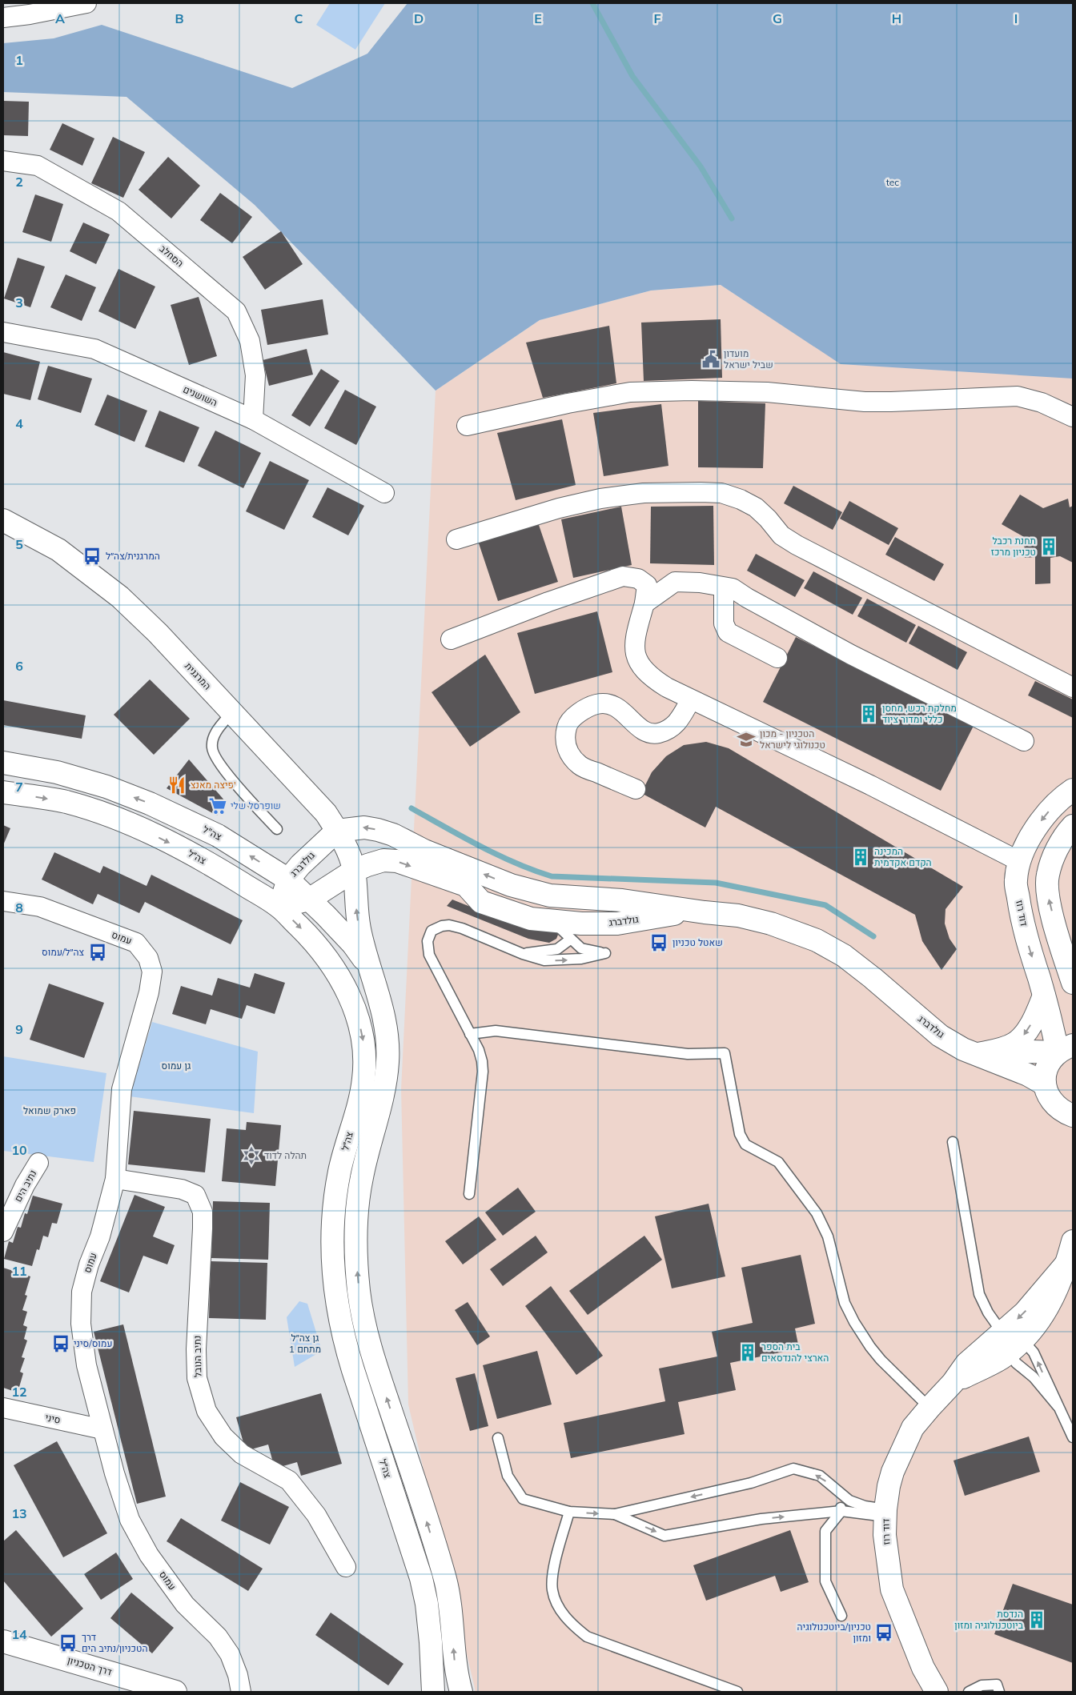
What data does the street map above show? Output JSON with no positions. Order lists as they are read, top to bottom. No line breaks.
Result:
{"streets":{"street":["הסחלב","השושנים","המרגנית","צה\"ל","צה״ל","גולדברג","דוד רוז","עמוס","נתיב הים","נתיב הנובל","סיני","דרך הטכניון"]},"crossings":[["הסחלב","השושנים"],["המרגנית","צה\"ל"],["המרגנית","גולדברג"],["צה\"ל","גולדברג"],["צה״ל","גולדברג"],["עמוס","נתיב הנובל"],["עמוס","סיני"]],"one_way":["צה\"ל"],"parks":["tec","גן עמוס","פארק שמואל","גן צה״ל מתחם 1"],"places":{"public building":["מועדון שביל ישראל"],"building":["תחנת רכבל טכניון מרכז","מחלקת רכש, מחסן כללי ומדור ציוד","המכינה הקדם אקדמית","בית הספר הארצי להנדסאים","הנדסת ביוטכנולוגיה ומזון"],"bus stop":["המרגנית/צה״ל","שאטל טכניון","צה״ל/עמוס","עמוס/סיני","טכניון/ביוטכנולוגיה ומזון","דרך הטכניון/נתיב הים"],"school or university":["הטכניון - מכון טכנולוגי לישראל"],"restaurant":["פיצה מאנצ'"],"supermarket":["שופרסל שלי"],"synagogue":["תהלה לדוד"]},"grid":{"columns":["A","B","C","D","E","F","G","H","I"],"rows":["1","2","3","4","5","6","7","8","9","10","11","12","13","14"]}}
